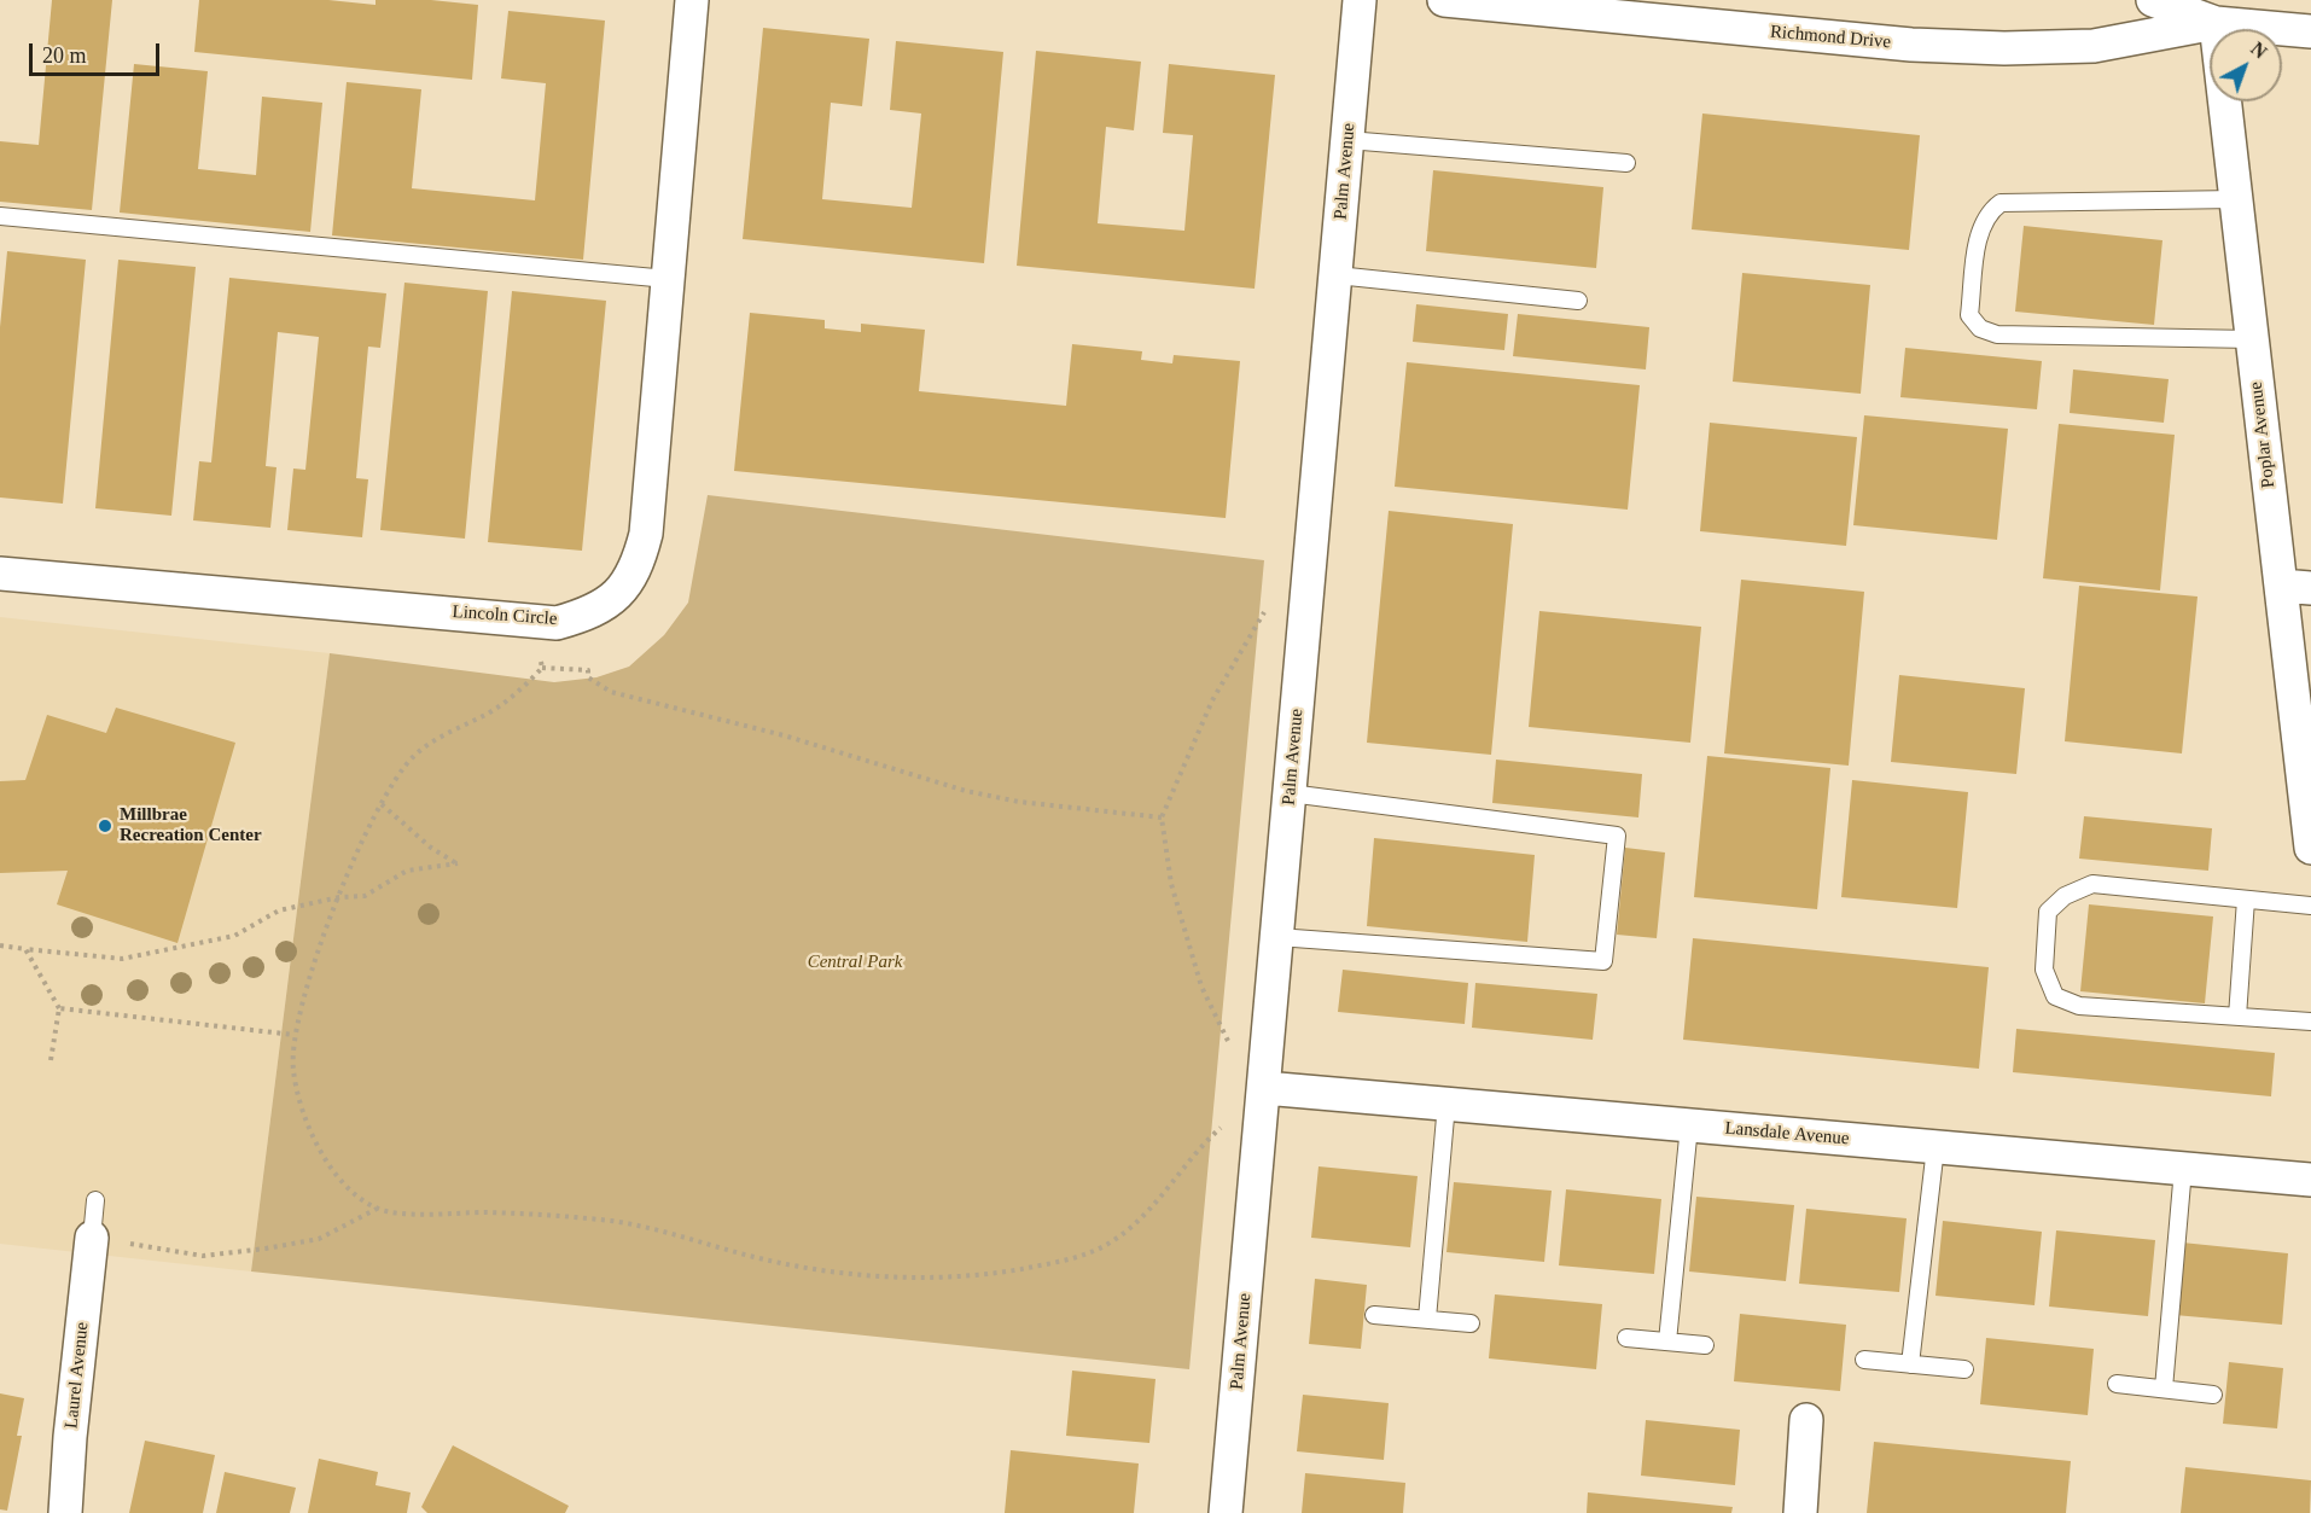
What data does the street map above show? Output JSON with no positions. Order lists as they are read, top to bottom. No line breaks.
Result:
{"streets":{"street":["Richmond Drive","Palm Avenue","Poplar Avenue","Lincoln Circle","Lansdale Avenue","Laurel Avenue"]},"crossings":[["Richmond Drive","Poplar Avenue"],["Palm Avenue","Lansdale Avenue"]],"parks":["Central Park"],"places":["Millbrae Recreation Center"],"scale_bar":"20 m","north":"top right"}
